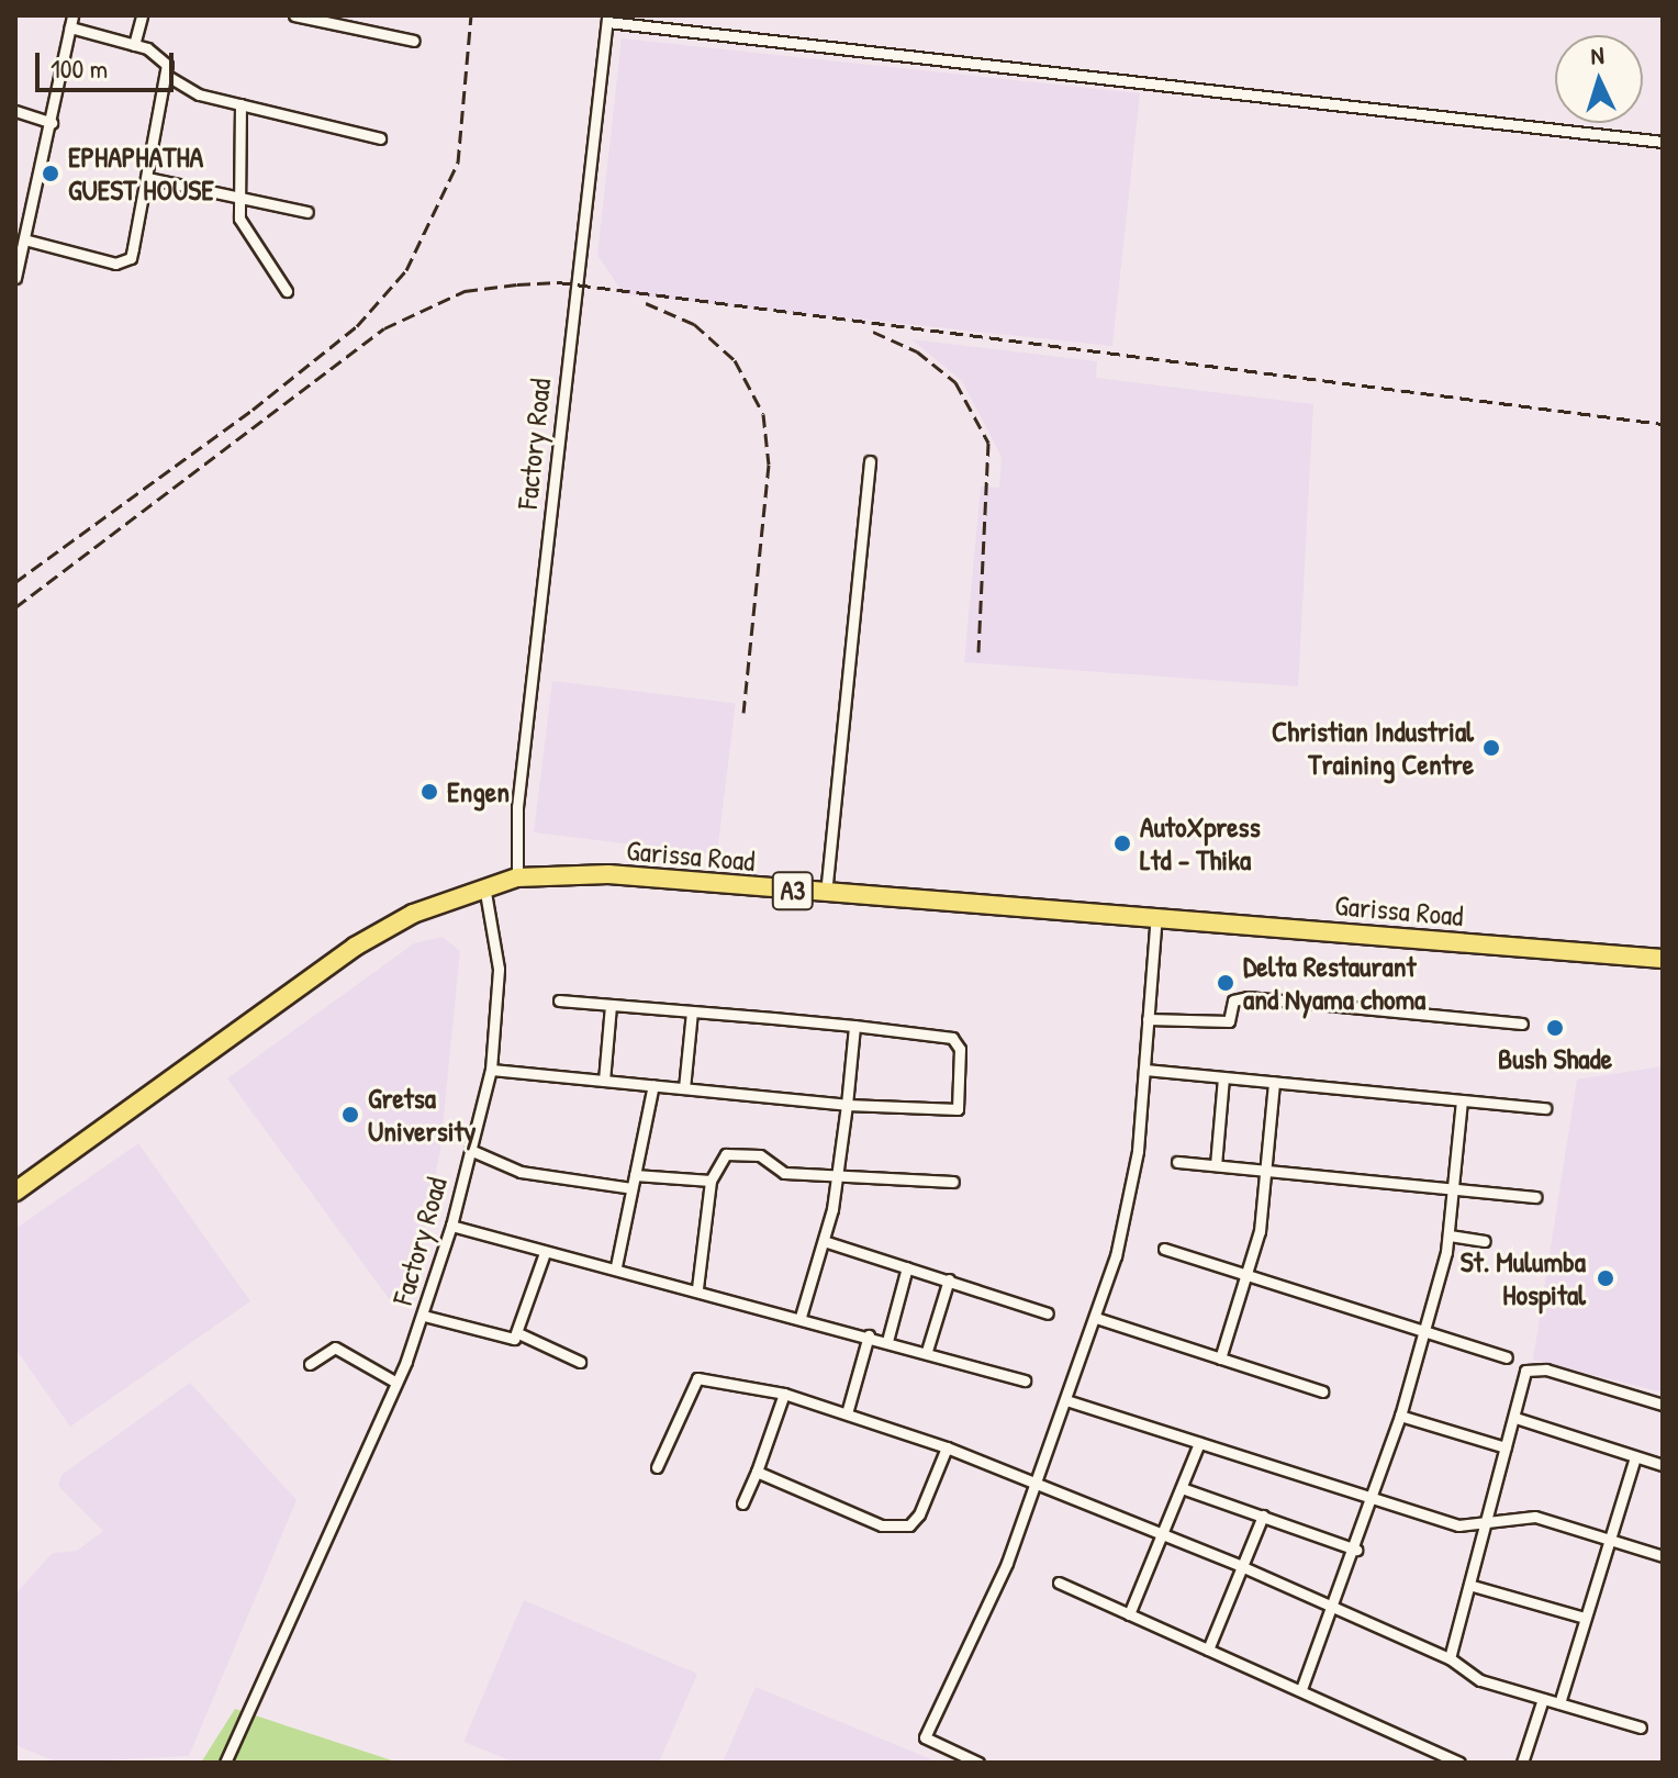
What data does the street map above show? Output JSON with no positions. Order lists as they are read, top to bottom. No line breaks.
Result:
{"streets":{"highway":["Garissa Road","A3"],"street":["Factory Road"]},"crossings":[["Factory Road","Garissa Road"]],"places":["EPHAPHATHA GUEST HOUSE","Christian Industrial Training Centre","Engen","AutoXpress Ltd - Thika","Delta Restaurant and Nyama choma","Bush Shade","Gretsa University","St. Mulumba Hospital"],"scale_bar":"100 m","north":"top"}
